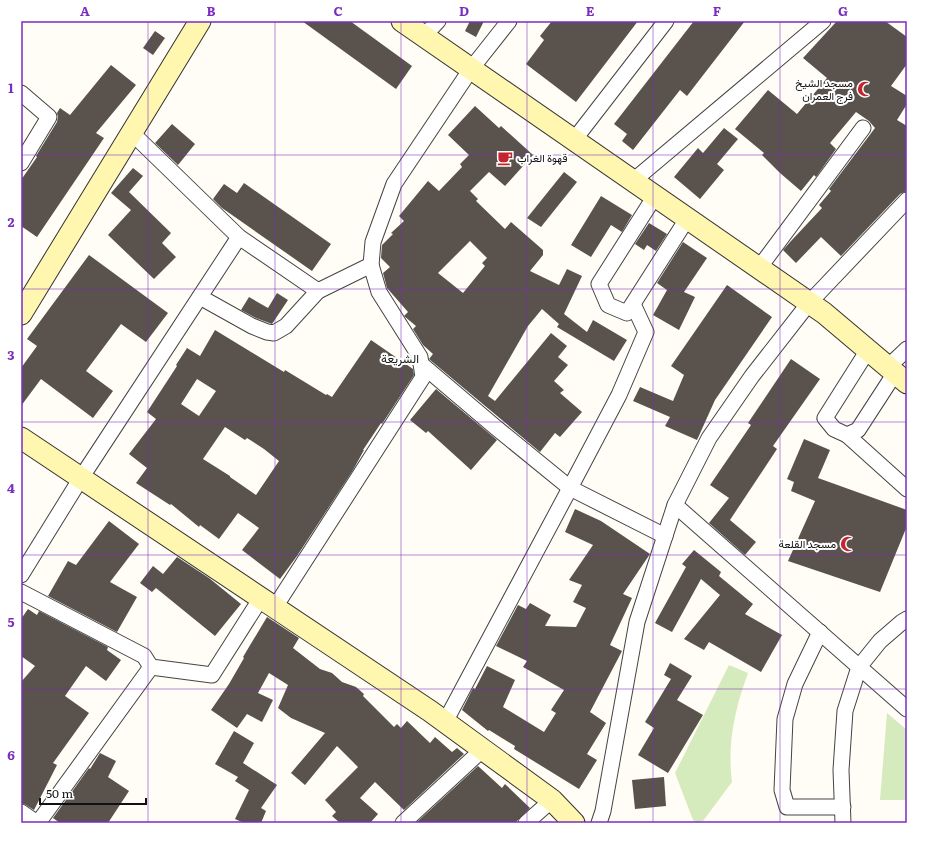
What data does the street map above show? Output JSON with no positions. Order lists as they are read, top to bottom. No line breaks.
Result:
{"districts":["الشريعة"],"places":{"mosque":["مسجد الشيخ فرج العمران","مسجد القلعة"],"cafe":["قهوة الغراب"]},"scale_bar":"50 m","grid":{"columns":["A","B","C","D","E","F","G"],"rows":["1","2","3","4","5","6"]}}
